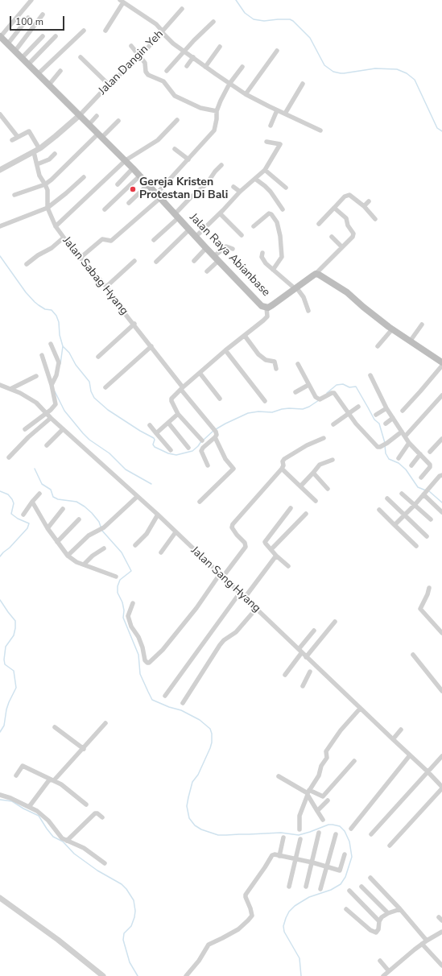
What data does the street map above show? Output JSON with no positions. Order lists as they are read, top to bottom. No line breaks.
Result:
{"streets":{"main road":["Jalan Raya Abianbase"],"street":["Jalan Dangin Yeh","Jalan Sabag Hyang","Jalan Sang Hyang"]},"crossings":[["Jalan Dangin Yeh","Jalan Raya Abianbase"]],"places":["Gereja Kristen Protestan Di Bali"],"scale_bar":"100 m"}
